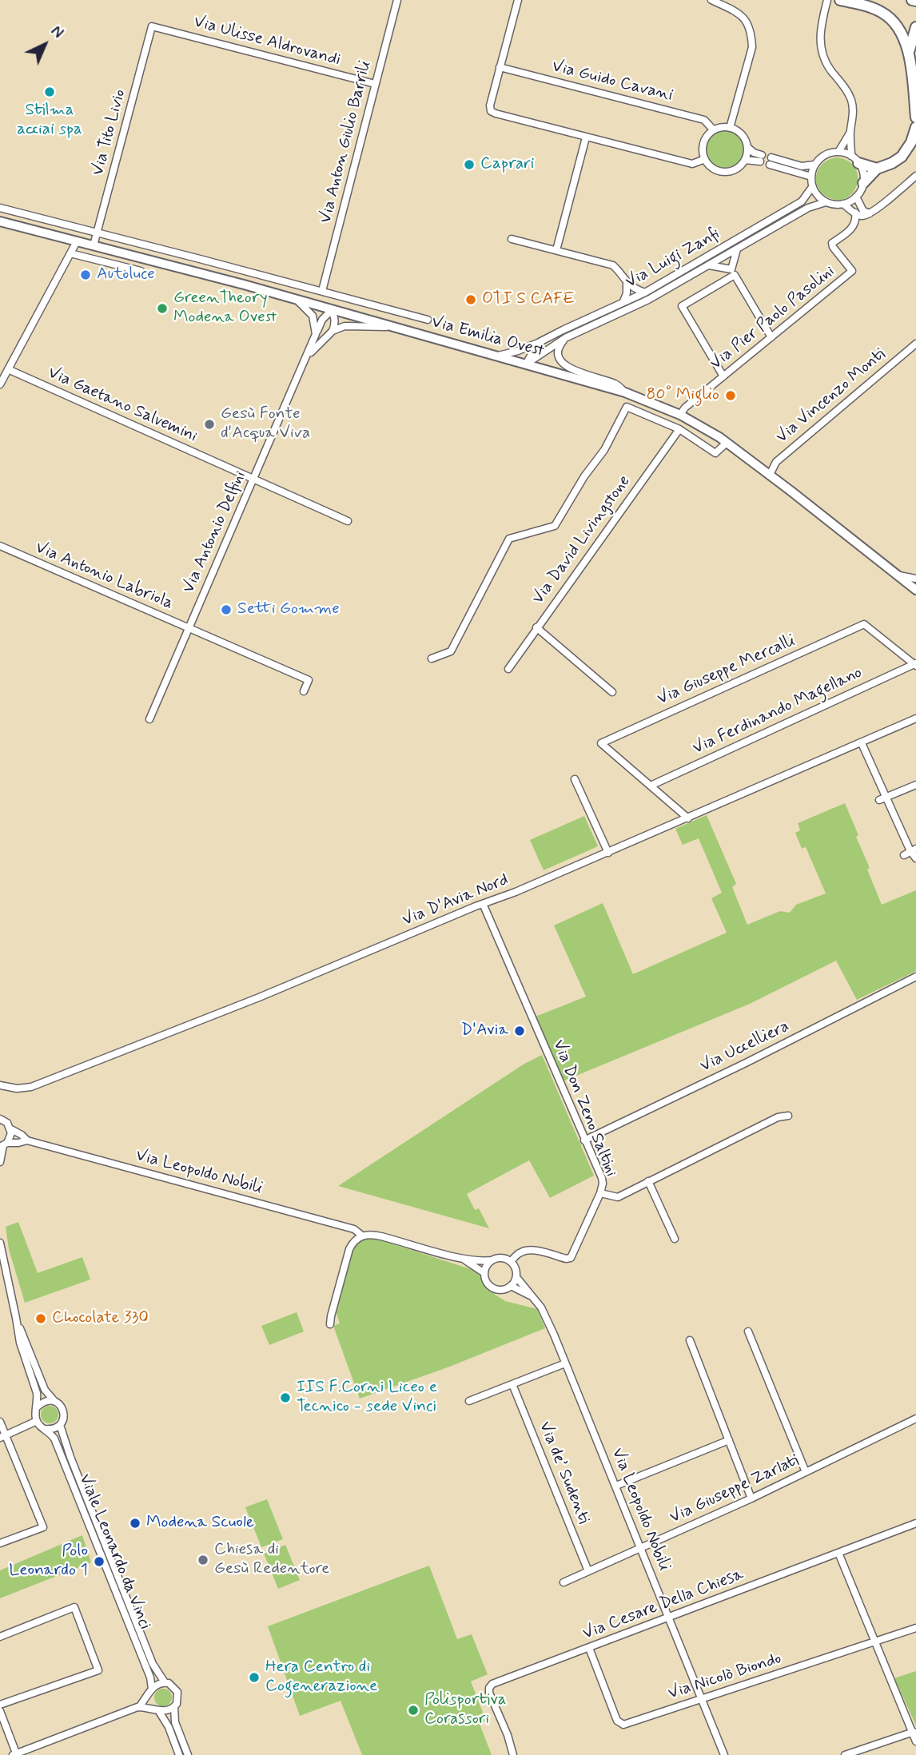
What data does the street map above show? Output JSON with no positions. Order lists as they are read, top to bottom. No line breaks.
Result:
{"streets":{"main road":["Via Emilia Ovest"],"street":["Via Ulisse Aldrovandi","Via Guido Cavani","Via Tito Livio","Via Anton Giulio Barrili","Via Luigi Zanfi","Via Pier Paolo Pasolini","Via Vincenzo Monti","Via Gaetano Salvemini","Via Antonio Delfini","Via David Livingstone","Via Antonio Labriola","Via Giuseppe Mercalli","Via Ferdinando Magellano","Via D'Avia Nord","Via Uccelliera","Via Don Zeno Saltini","Via Leopoldo Nobili","Via de’ Sudenti","Via Giuseppe Zarlati","Viale Leonardo da Vinci","Via Cesare Della Chiesa","Via Nicolò Biondo"]},"crossings":[["Via Ulisse Aldrovandi","Via Tito Livio"],["Via Ulisse Aldrovandi","Via Anton Giulio Barrili"],["Via Tito Livio","Via Emilia Ovest"],["Via Anton Giulio Barrili","Via Emilia Ovest"],["Via Luigi Zanfi","Via Emilia Ovest"],["Via Pier Paolo Pasolini","Via Emilia Ovest"],["Via Emilia Ovest","Via Vincenzo Monti"],["Via Emilia Ovest","Via Antonio Delfini"],["Via Emilia Ovest","Via David Livingstone"],["Via Gaetano Salvemini","Via Antonio Delfini"],["Via Antonio Delfini","Via Antonio Labriola"],["Via Giuseppe Mercalli","Via Ferdinando Magellano"],["Via D'Avia Nord","Via Don Zeno Saltini"],["Via Uccelliera","Via Don Zeno Saltini"],["Via Leopoldo Nobili","Via Giuseppe Zarlati"],["Via Leopoldo Nobili","Via Cesare Della Chiesa"],["Via Leopoldo Nobili","Via Nicolò Biondo"],["Via de’ Sudenti","Via Giuseppe Zarlati"],["Via Cesare Della Chiesa","Via Nicolò Biondo"]],"places":["Stilma acciai spa","Caprari","Autoluce","OTI S CAFE","GreenTheory Modena Ovest","80° Miglio","Gesù Fonte d'Acqua Viva","Setti Gomme","D'Avia","Chocolate 330","IIS F.Corni Liceo e Tecnico - sede Vinci","Modena Scuole","Chiesa di Gesù Redentore","Polo Leonardo 1","Hera Centro di Cogenerazione","Polisportiva Corassori"],"north":"top right"}
